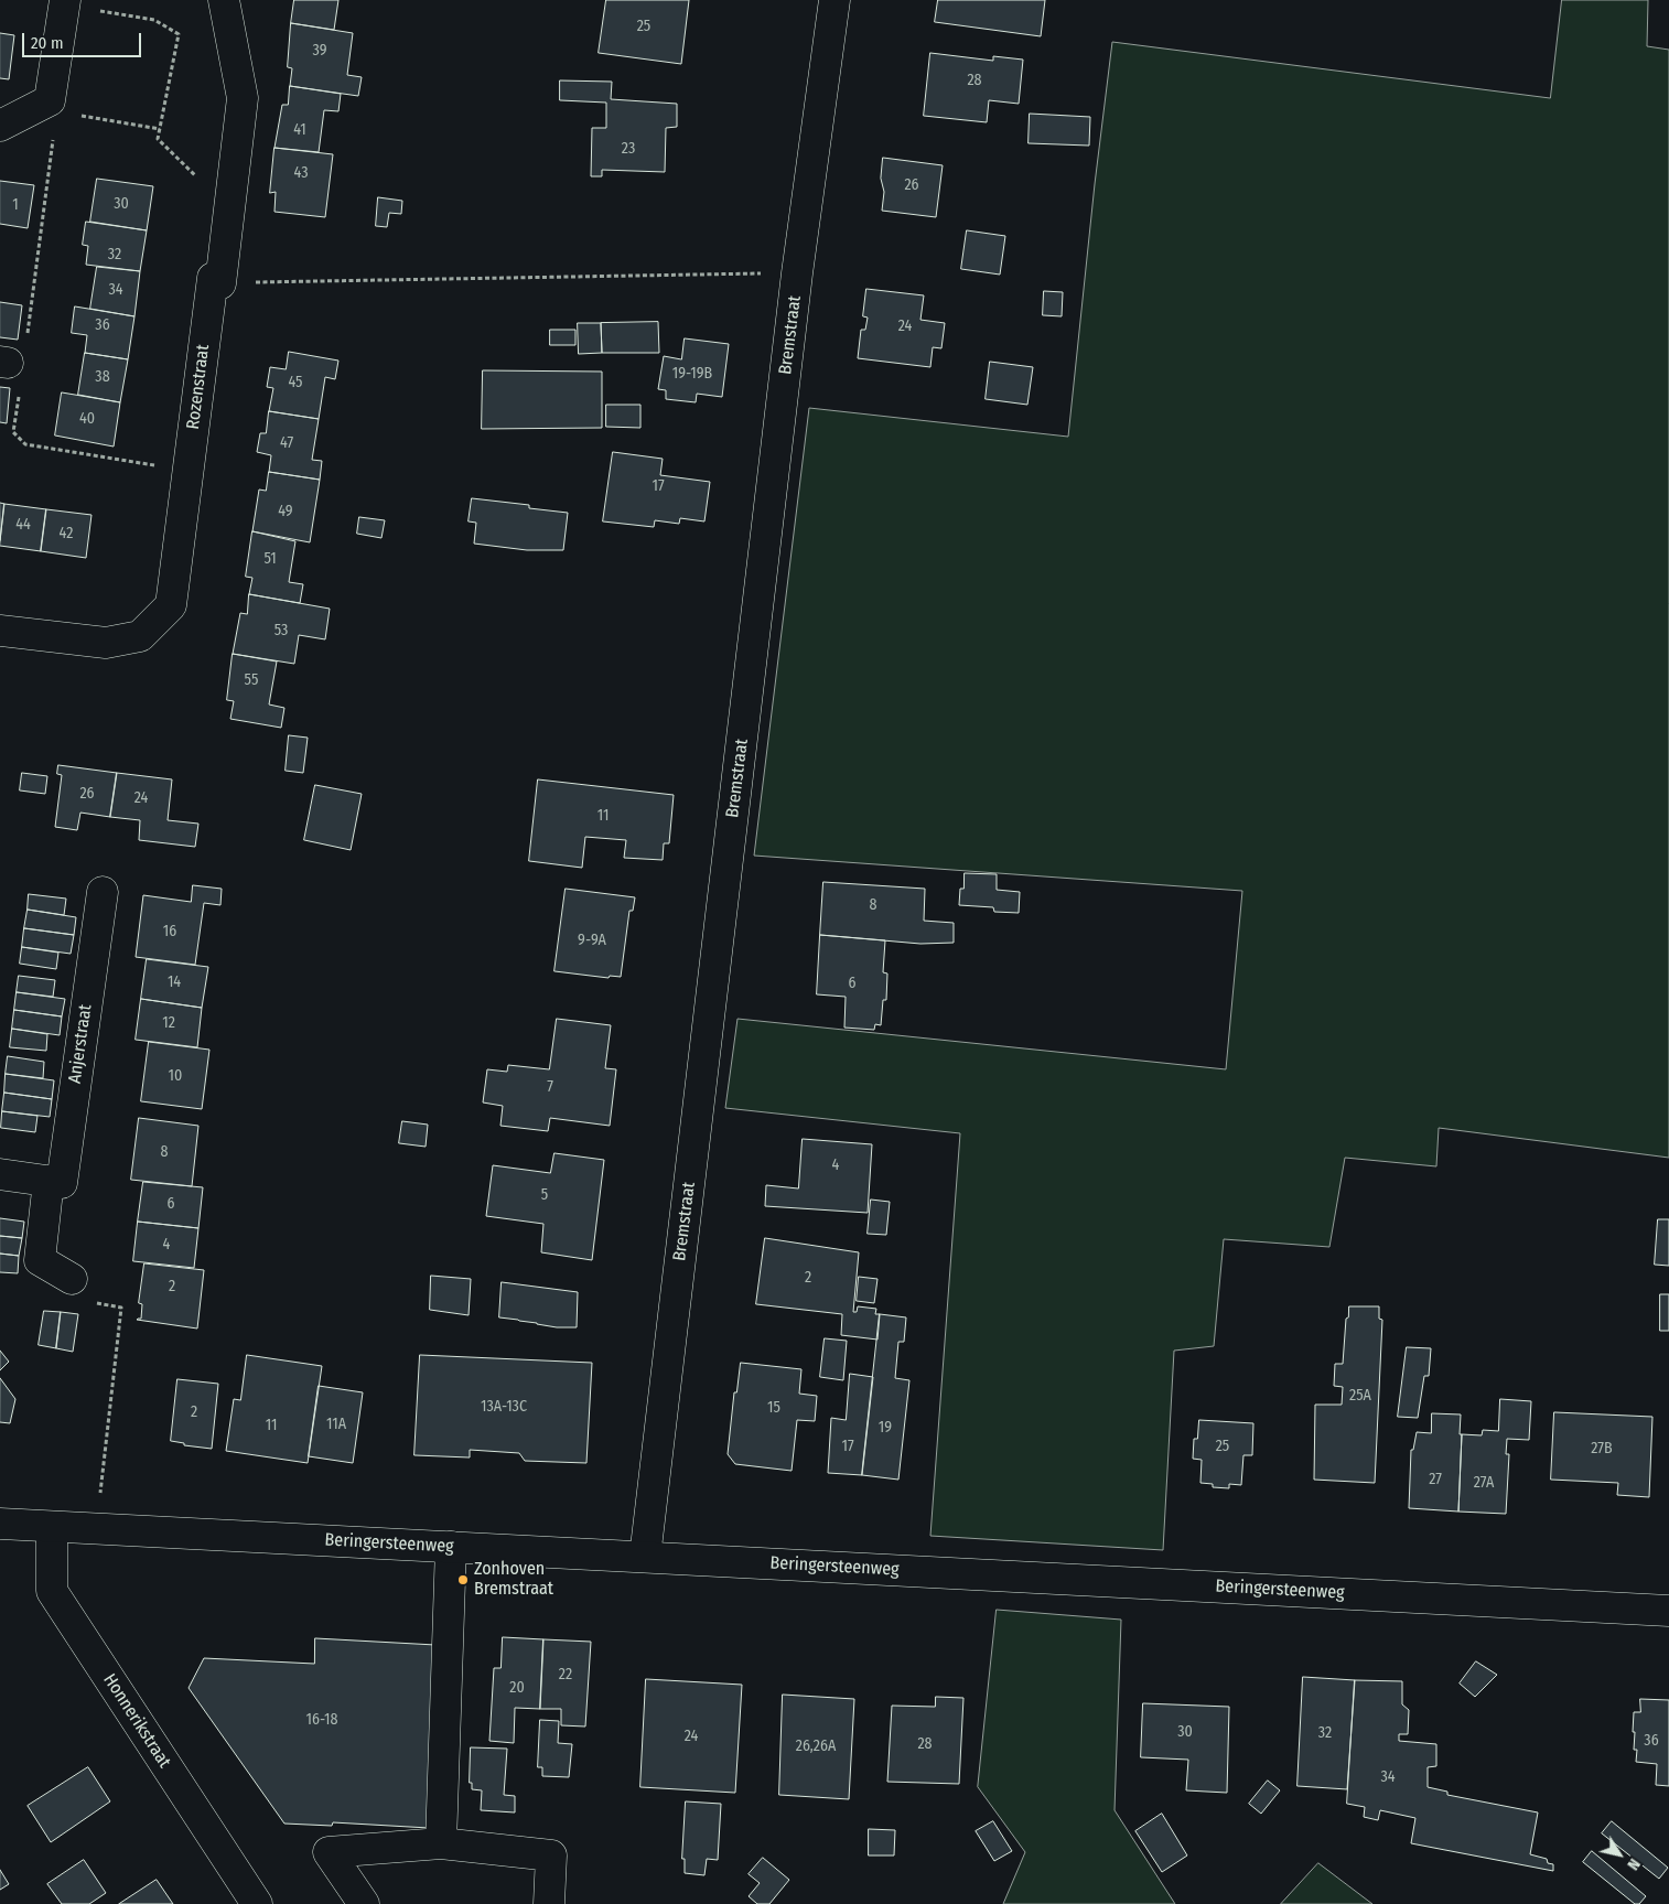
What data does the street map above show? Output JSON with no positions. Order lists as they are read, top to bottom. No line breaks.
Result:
{"streets":{"street":["Bremstraat","Rozenstraat","Anjerstraat","Beringersteenweg","Honnerikstraat"]},"crossings":[["Bremstraat","Beringersteenweg"],["Beringersteenweg","Honnerikstraat"]],"places":["Zonhoven Bremstraat"],"house_numbers":["25","39","28","41","23","43","26","30","1","32","34","36","24","19-19B","38","45","40","47","17","49","44","42","51","53","55","26","24","11","8","16","9-9A","14","6","12","10","7","8","4","5","6","4","2","2","25A","13A-13C","15","2","11A","11","19","17","25","27B","27","27A","22","20","16-18","30","32","24","36","28","26,26A","34"],"scale_bar":"20 m","north":"bottom right"}
